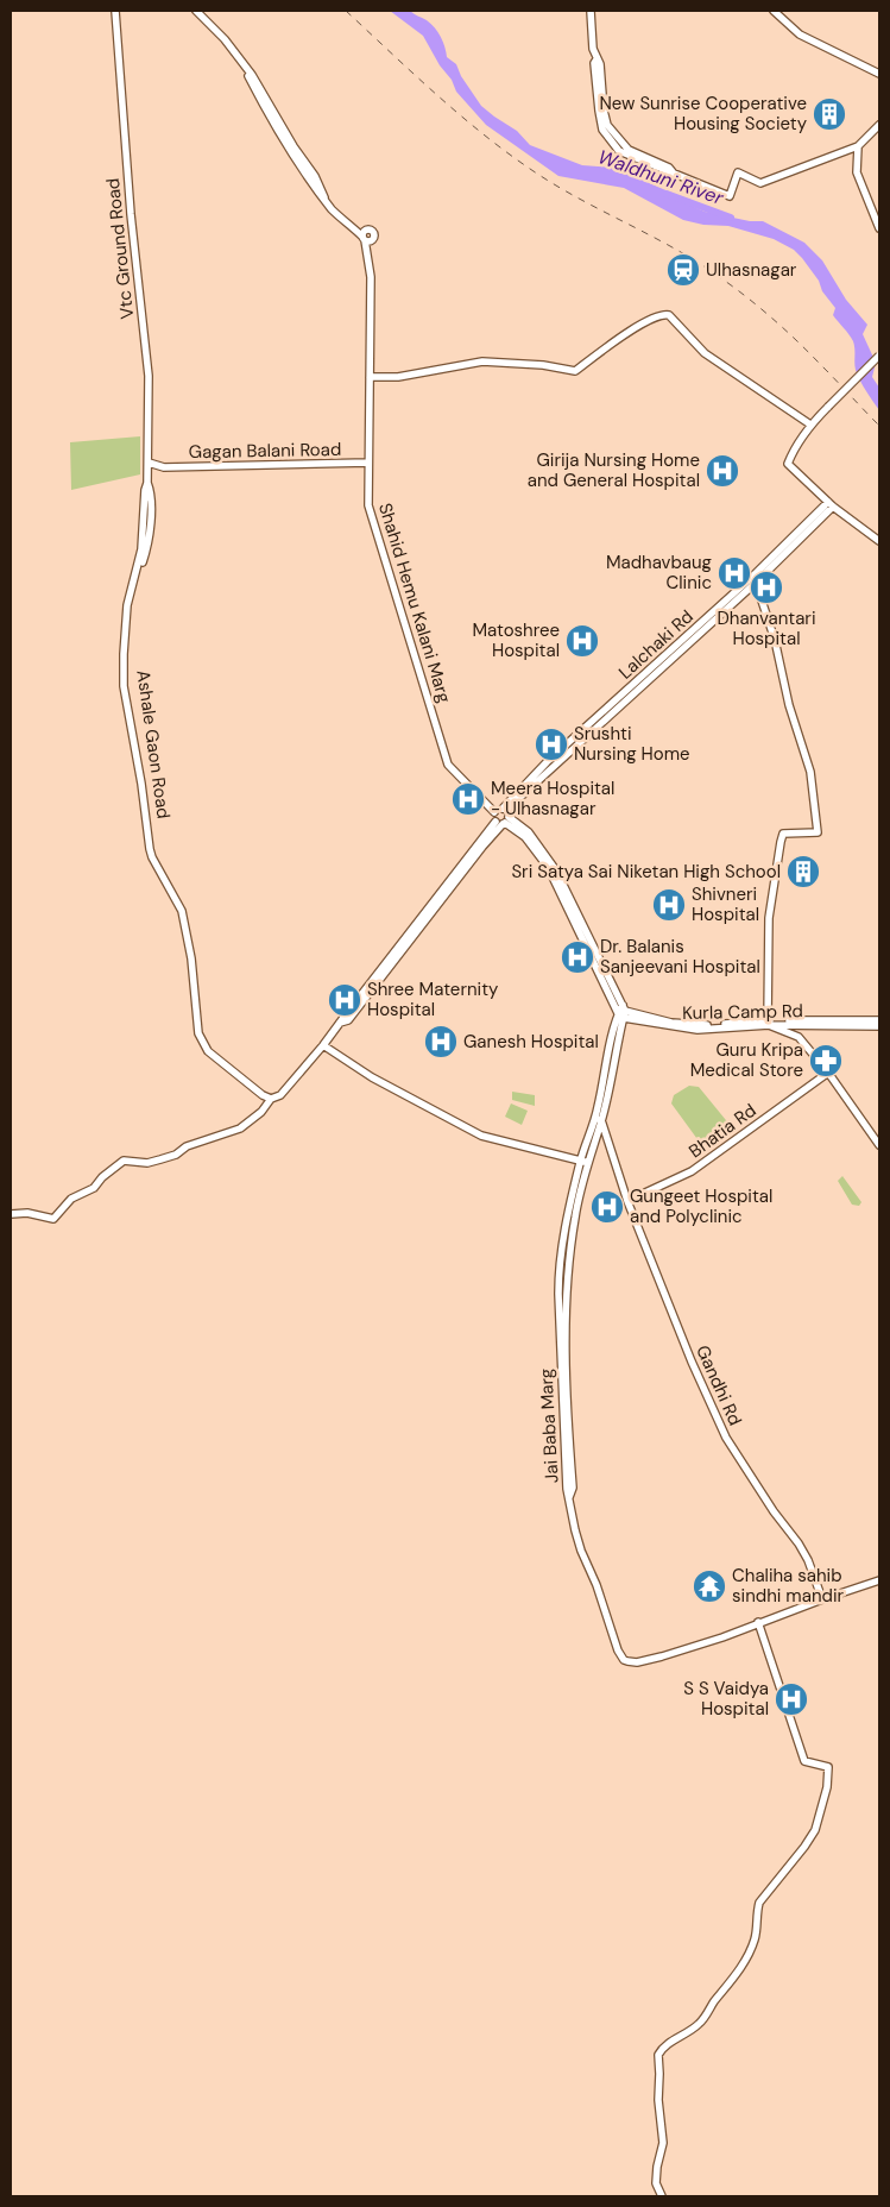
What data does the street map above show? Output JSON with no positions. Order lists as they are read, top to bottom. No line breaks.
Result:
{"streets":{"street":["Vtc Ground Road","Gagan Balani Road","Shahid Hemu Kalani Marg","Lalchaki Rd","Ashale Gaon Road","Kurla Camp Rd","Bhatia Rd","Gandhi Rd","Jai Baba Marg"]},"crossings":[["Vtc Ground Road","Gagan Balani Road"],["Vtc Ground Road","Ashale Gaon Road"],["Gagan Balani Road","Shahid Hemu Kalani Marg"],["Shahid Hemu Kalani Marg","Lalchaki Rd"],["Lalchaki Rd","Ashale Gaon Road"],["Kurla Camp Rd","Jai Baba Marg"],["Bhatia Rd","Gandhi Rd"],["Gandhi Rd","Jai Baba Marg"]],"water":["Waldhuni River"],"places":{"building":["New Sunrise Cooperative Housing Society","Sri Satya Sai Niketan High School"],"station":["Ulhasnagar"],"hospital":["Girija Nursing Home and General Hospital","Madhavbaug Clinic","Dhanvantari Hospital","Matoshree Hospital","Srushti Nursing Home","Meera Hospital - Ulhasnagar","Shivneri Hospital","Dr. Balanis Sanjeevani Hospital","Shree Maternity Hospital","Ganesh Hospital","Gungeet Hospital and Polyclinic","S S Vaidya Hospital"],"pharmacy":["Guru Kripa Medical Store"],"temple":["Chaliha sahib sindhi mandir"]}}
